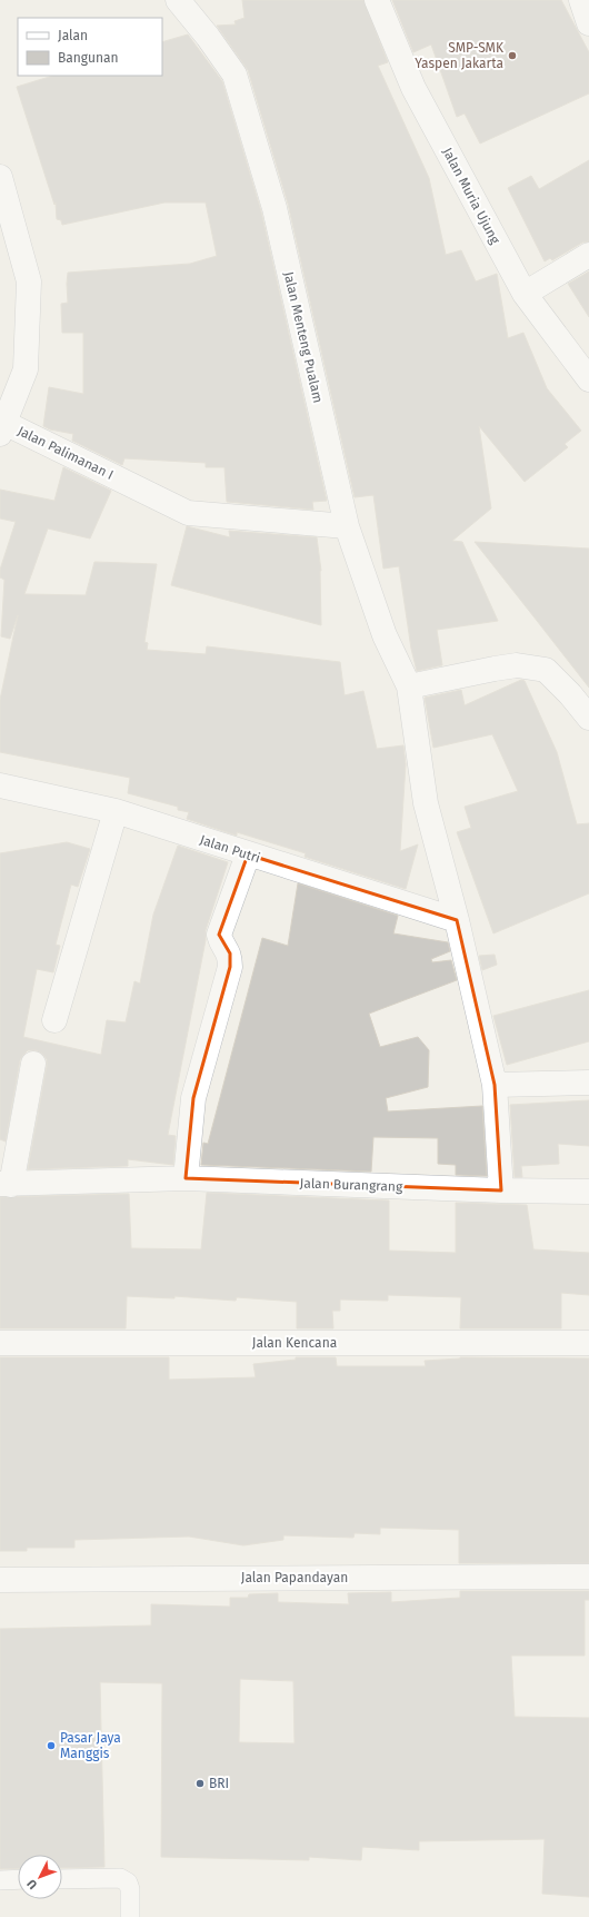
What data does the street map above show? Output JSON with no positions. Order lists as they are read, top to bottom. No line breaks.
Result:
{"streets":{"street":["Jalan Muria Ujung","Jalan Menteng Pualam","Jalan Palimanan I","Jalan Putri","Jalan Burangrang","Jalan Kencana","Jalan Papandayan"]},"crossings":[["Jalan Menteng Pualam","Jalan Palimanan I"]],"places":["SMP-SMK Yaspen Jakarta","Pasar Jaya Manggis","BRI"],"legend":["Jalan","Bangunan"],"north":"bottom left"}
